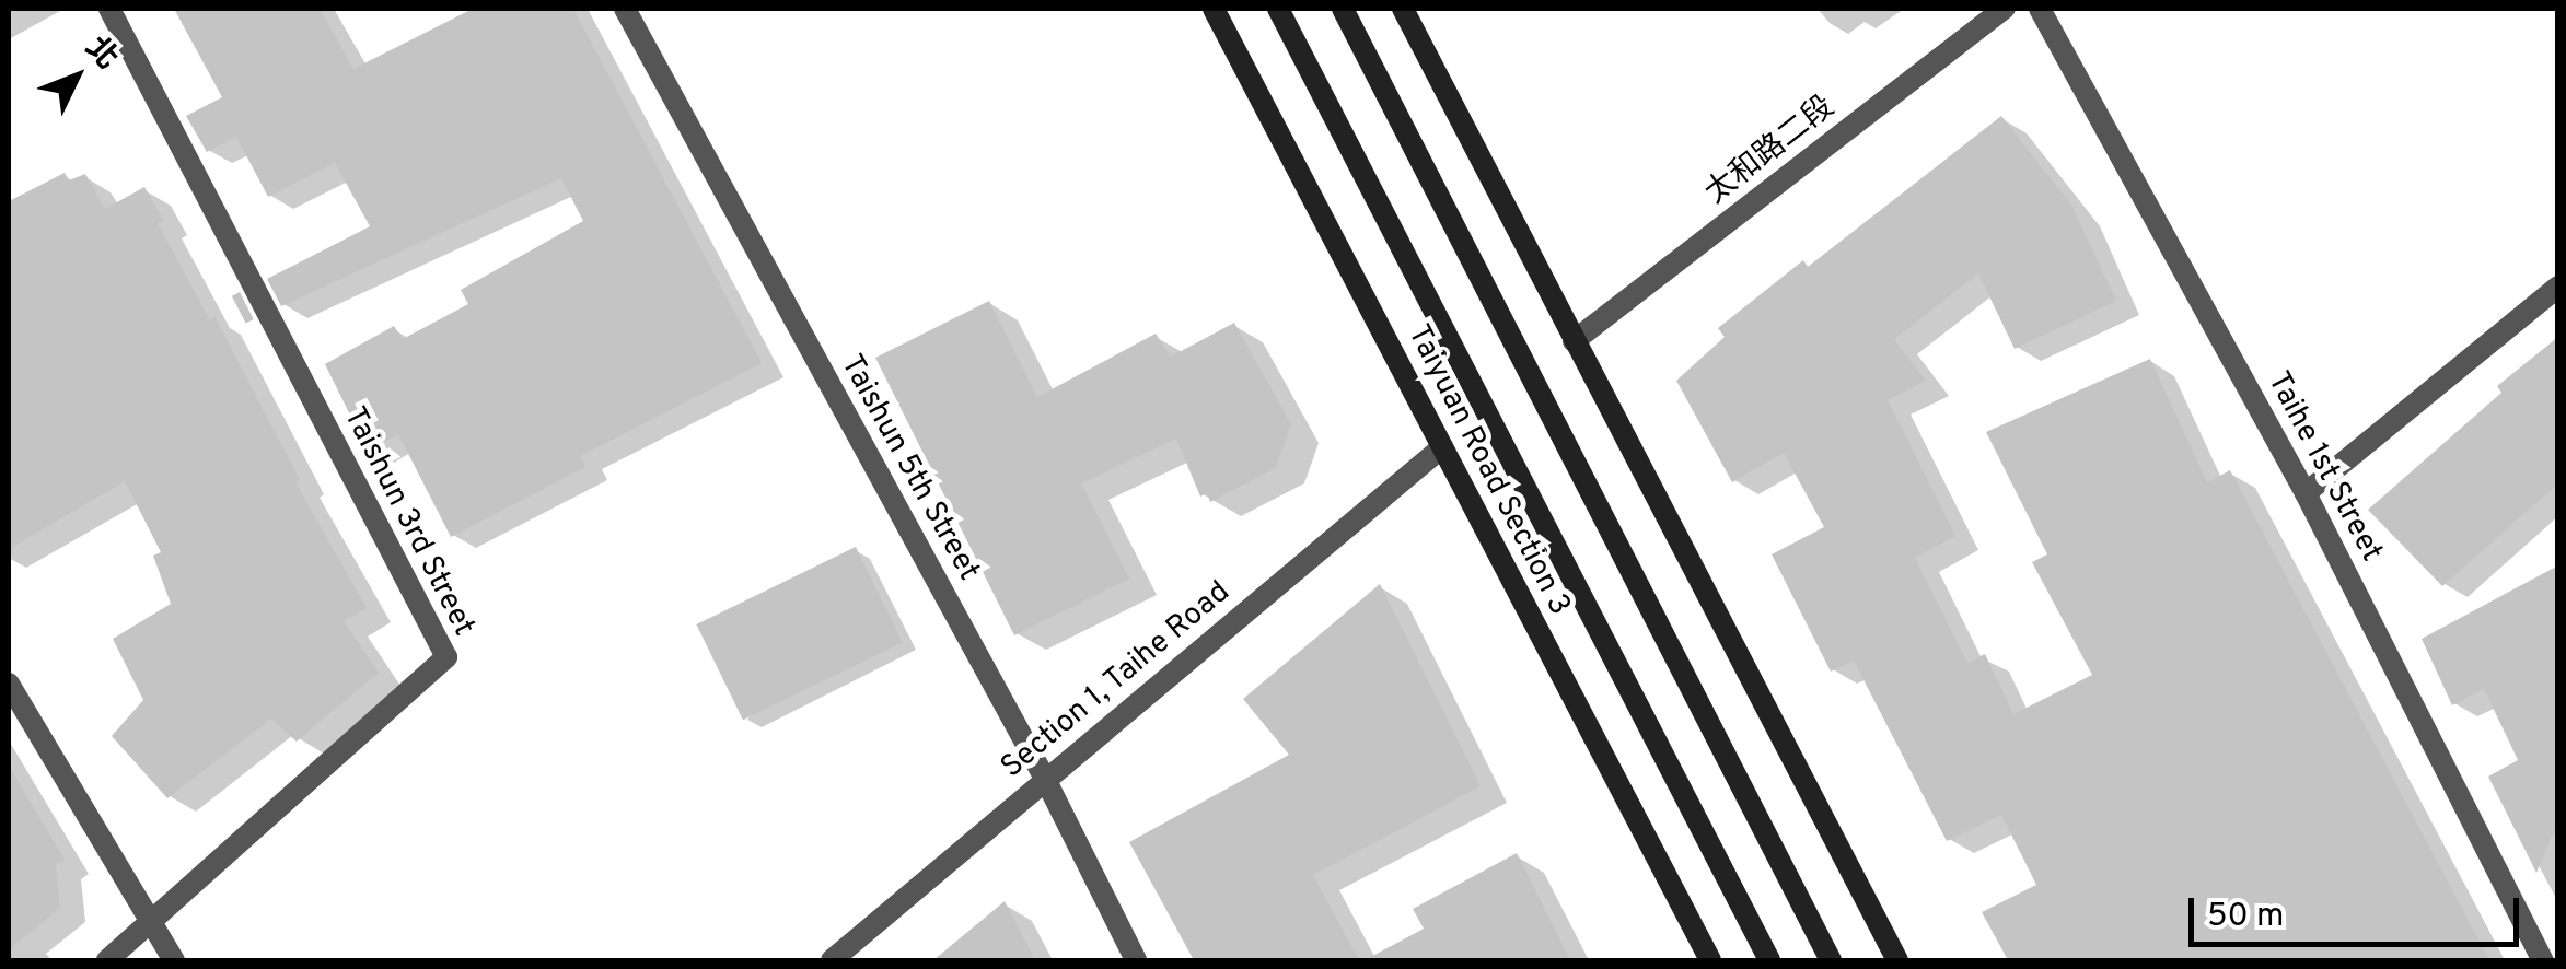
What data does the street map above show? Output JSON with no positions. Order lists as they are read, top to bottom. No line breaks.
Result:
{"streets":{"main road":["Taiyuan Road Section 3"],"street":["太和路二段","Taihe 1st Street","Taishun 5th Street","Taishun 3rd Street","Section 1, Taihe Road"]},"crossings":[["Taishun 5th Street","Section 1, Taihe Road"],["Taiyuan Road Section 3","Section 1, Taihe Road"]],"scale_bar":"50 m","north":"top right"}
